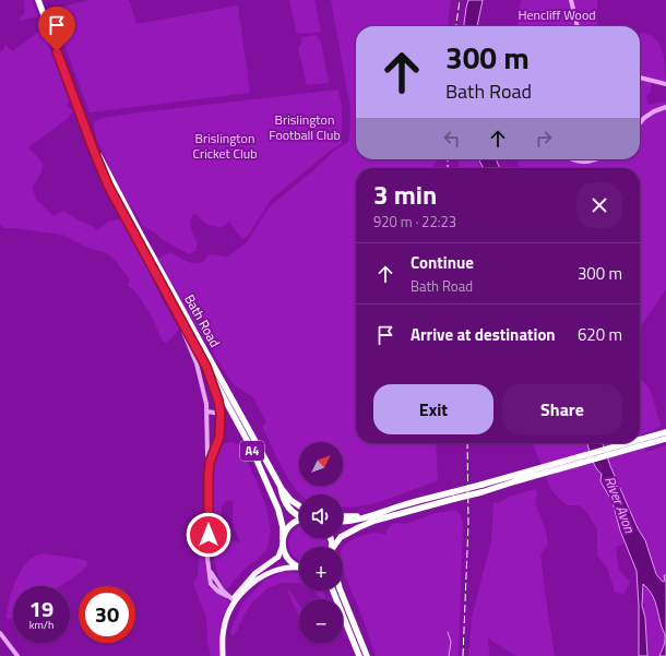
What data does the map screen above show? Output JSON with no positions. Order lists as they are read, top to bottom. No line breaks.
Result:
{"streets":{"highway":["Bath Road","A4"]},"water":["River Avon"],"parks":["Hencliff Wood","Brislington Football Club","Brislington Cricket Club"],"north":"top right","page":{"turn":["300 m","Bath Road"],"heading":["3 min","920 m · 22:23"],"list":[{"name":"Continue","note":"Bath Road","value":"300 m"},{"name":"Arrive at destination","value":"620 m"}],"buttons":["Exit","Share"],"map_buttons":["+","−"],"speed":"19 km/h","limit":"30"}}
